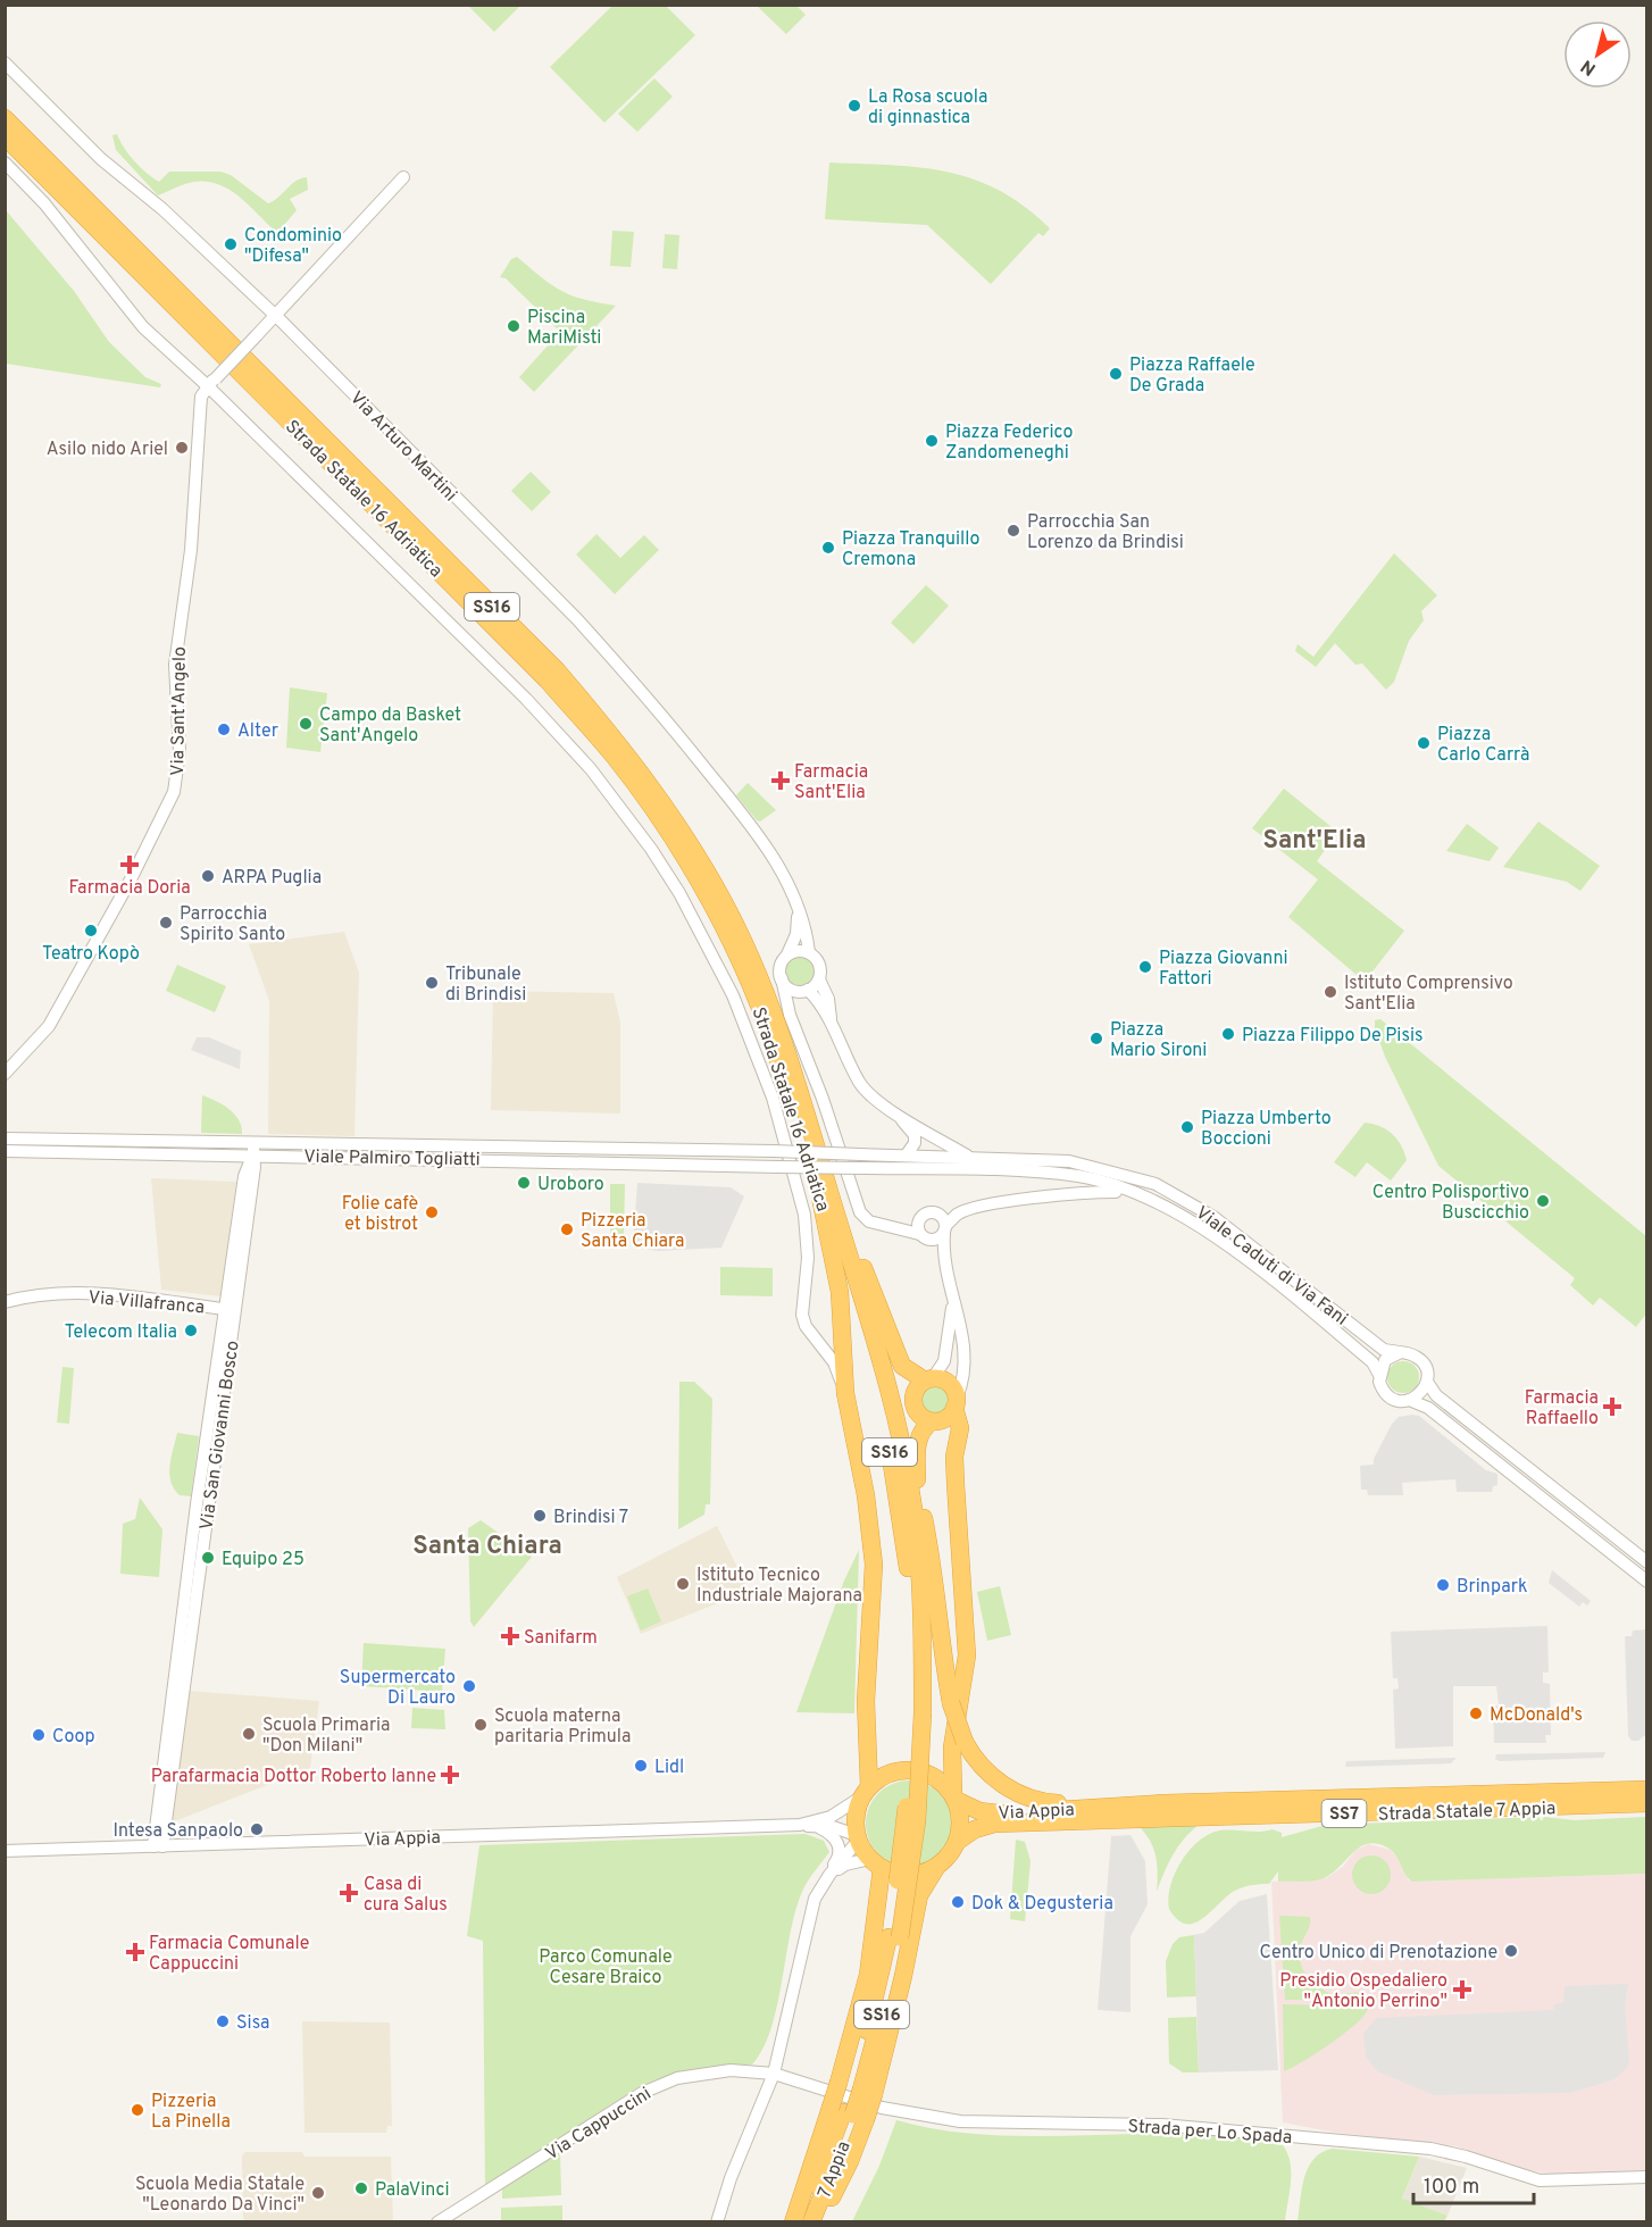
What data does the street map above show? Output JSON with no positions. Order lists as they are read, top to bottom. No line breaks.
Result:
{"streets":{"highway":["Strada Statale 16 Adriatica","SS16","Via Appia","Strada Statale 7 Appia","SS7","7 Appia"],"street":["Via Arturo Martini","Via Sant'Angelo","Viale Palmiro Togliatti","Viale Caduti di Via Fani","Via Villafranca","Via San Giovanni Bosco","Via Cappuccini","Strada per Lo Spada"]},"crossings":[["Strada Statale 16 Adriatica","7 Appia"],["Viale Palmiro Togliatti","Viale Caduti di Via Fani"],["Viale Palmiro Togliatti","Via San Giovanni Bosco"],["Via Villafranca","Via San Giovanni Bosco"],["Via San Giovanni Bosco","Via Appia"],["Via Appia","Strada Statale 7 Appia"],["Via Cappuccini","Strada per Lo Spada"]],"districts":["Sant'Elia","Santa Chiara"],"parks":["Parco Comunale Cesare Braico"],"places":{"other":["La Rosa scuola di ginnastica","Condominio \"Difesa\"","Piscina MariMisti","Piazza Raffaele De Grada","Piazza Federico Zandomeneghi","Asilo nido Ariel","Parrocchia San Lorenzo da Brindisi","Piazza Tranquillo Cremona","Campo da Basket Sant'Angelo","Alter","Piazza Carlo Carrà","ARPA Puglia","Parrocchia Spirito Santo","Teatro Kopò","Piazza Giovanni Fattori","Tribunale di Brindisi","Istituto Comprensivo Sant'Elia","Piazza Filippo De Pisis","Piazza Mario Sironi","Piazza Umberto Boccioni","Uroboro","Centro Polisportivo Buscicchio","Folie cafè et bistrot","Pizzeria Santa Chiara","Telecom Italia","Brindisi 7","Equipo 25","Istituto Tecnico Industriale Majorana","Brinpark","Supermercato Di Lauro","McDonald's","Scuola materna paritaria Primula","Scuola Primaria \"Don Milani\"","Coop","Lidl","Intesa Sanpaolo","Dok & Degusteria","Centro Unico di Prenotazione","Sisa","Pizzeria La Pinella","PalaVinci","Scuola Media Statale \"Leonardo Da Vinci\""],"health":["Farmacia Sant'Elia","Farmacia Doria","Farmacia Raffaello","Sanifarm","Parafarmacia Dottor Roberto Ianne","Casa di cura Salus","Farmacia Comunale Cappuccini","Presidio Ospedaliero \"Antonio Perrino\""]},"scale_bar":"100 m","north":"bottom left"}
